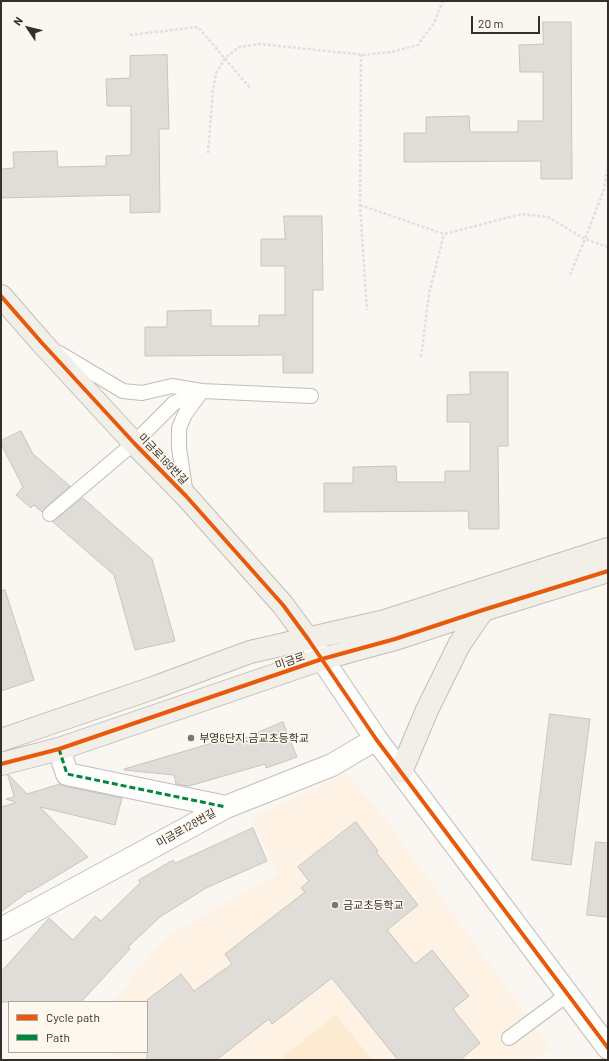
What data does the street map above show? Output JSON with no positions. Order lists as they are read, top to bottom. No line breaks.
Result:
{"streets":{"street":["미금로189번길","미금로","미금로128번길"]},"crossings":[["미금로189번길","미금로"]],"places":["부영6단지.금교초등학교","금교초등학교"],"legend":["Cycle path","Path"],"scale_bar":"20 m","north":"top left"}
